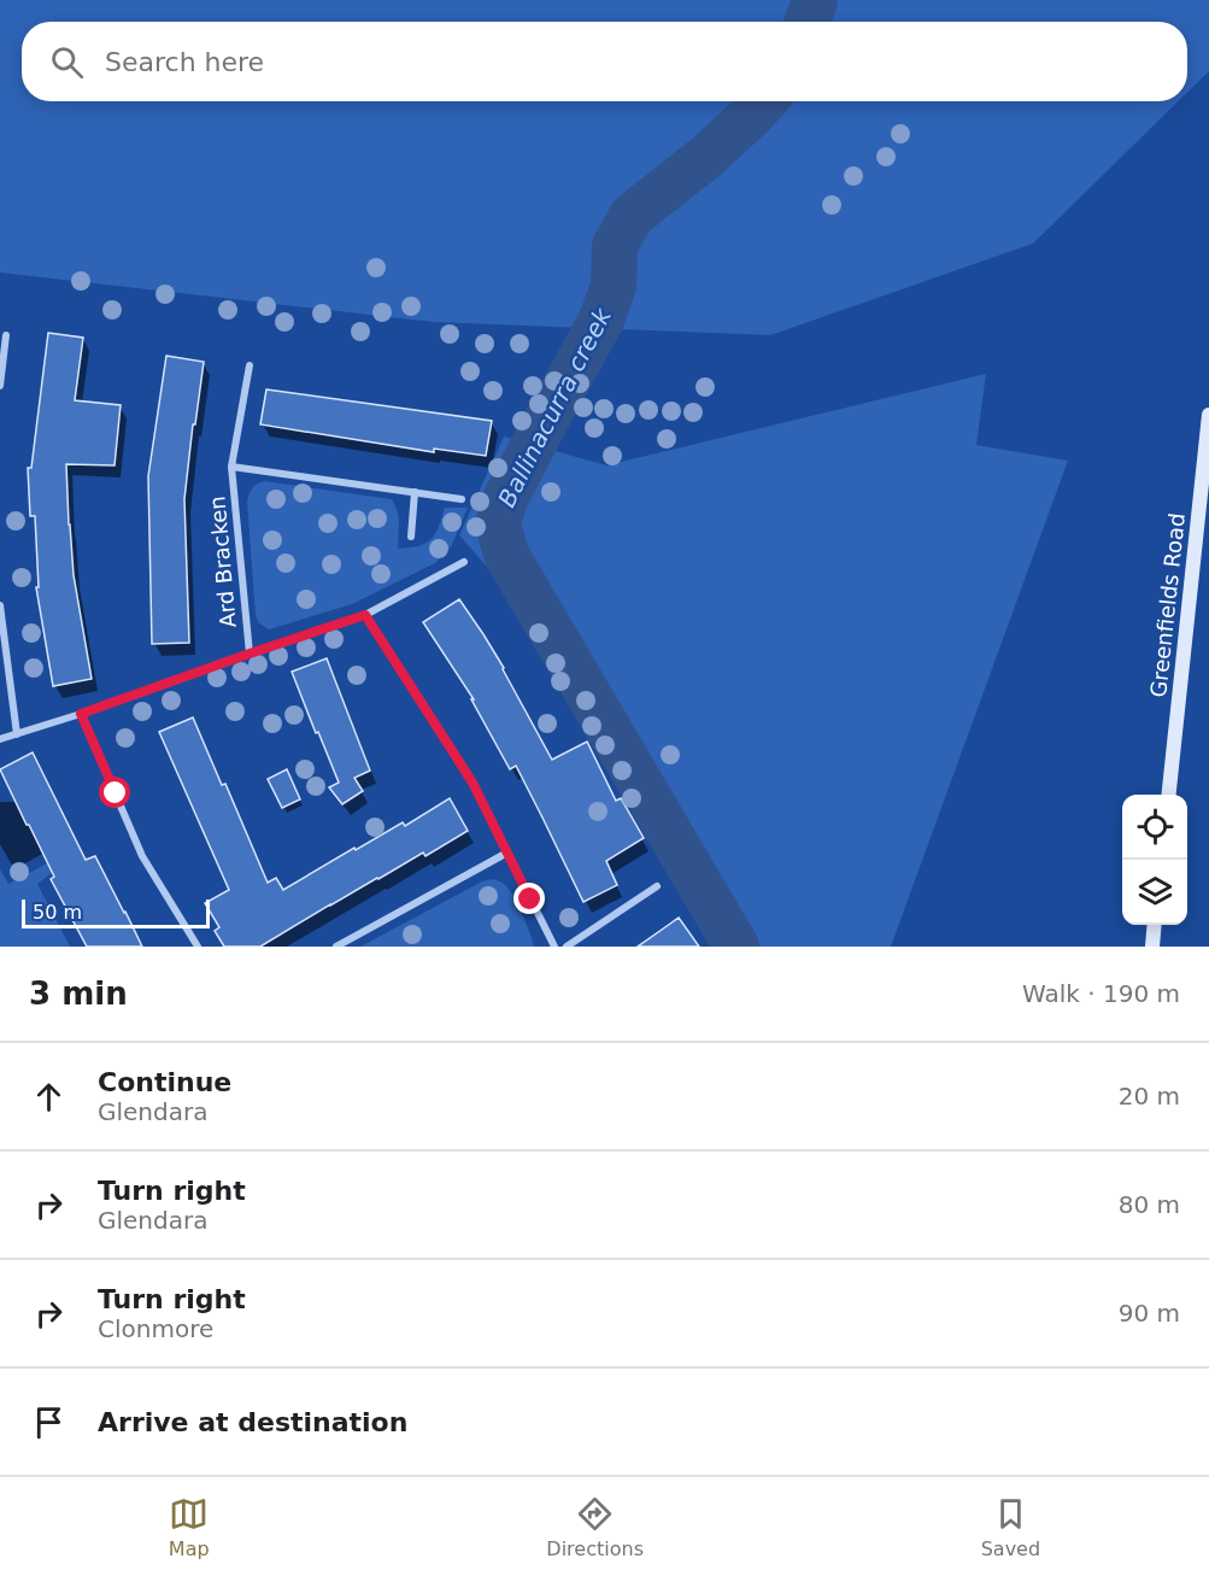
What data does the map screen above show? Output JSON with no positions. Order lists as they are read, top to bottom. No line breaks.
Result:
{"streets":{"street":["Ard Bracken","Greenfields Road"]},"water":["Ballinacurra creek"],"scale_bar":"50 m","page":{"search":"Search here","scale":"50 m","heading":["3 min","Walk · 190 m"],"list":[["Continue","Glendara","20 m"],["Turn right","Glendara","80 m"],["Turn right","Clonmore","90 m"],"Arrive at destination"],"nav":["Map","Directions","Saved"]}}
